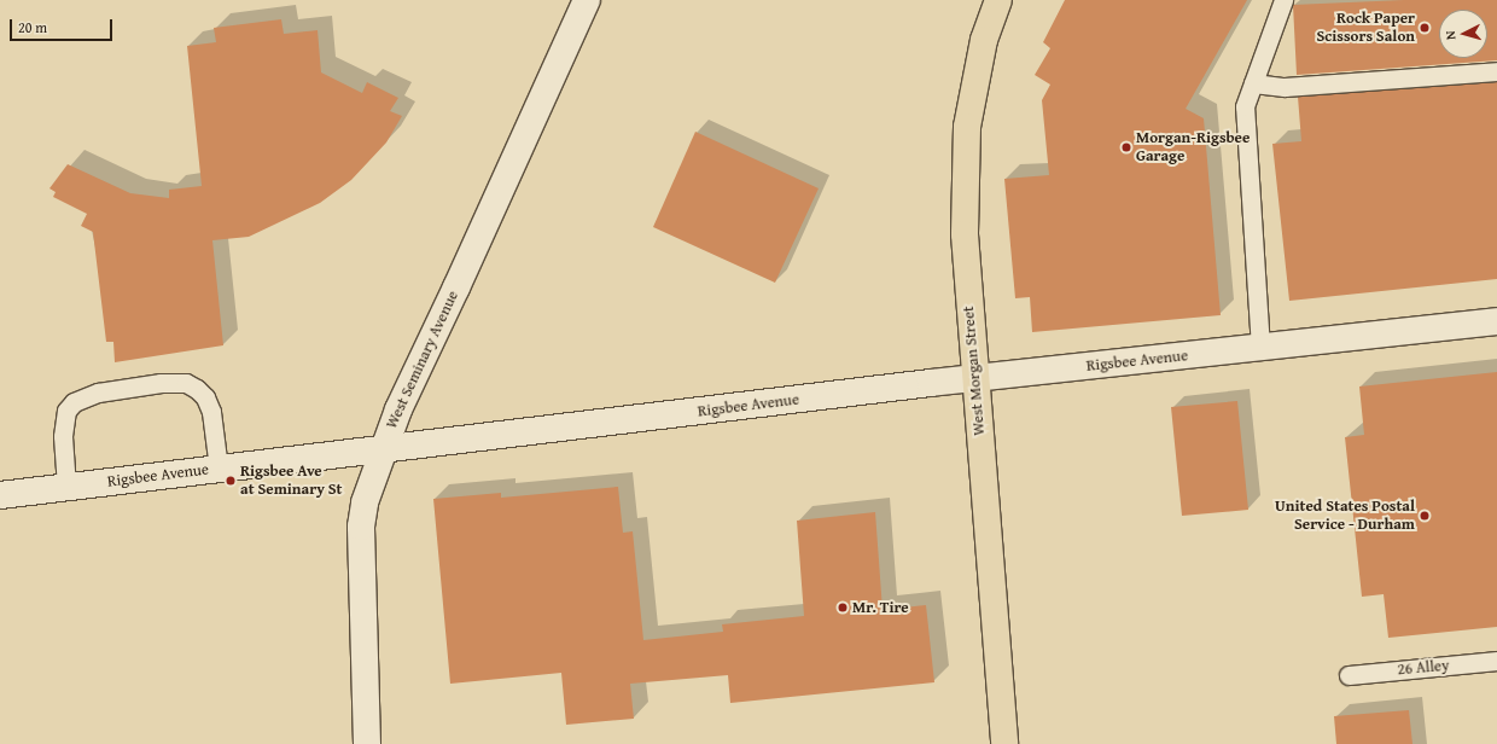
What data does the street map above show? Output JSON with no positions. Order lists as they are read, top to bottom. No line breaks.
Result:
{"streets":{"main road":["West Morgan Street"],"street":["West Seminary Avenue","Rigsbee Avenue"],"lane":["26 Alley"]},"crossings":[["West Seminary Avenue","Rigsbee Avenue"],["Rigsbee Avenue","West Morgan Street"]],"places":["Rock Paper Scissors Salon","Morgan-Rigsbee Garage","Rigsbee Ave at Seminary St","United States Postal Service - Durham","Mr. Tire"],"scale_bar":"20 m","north":"left"}
